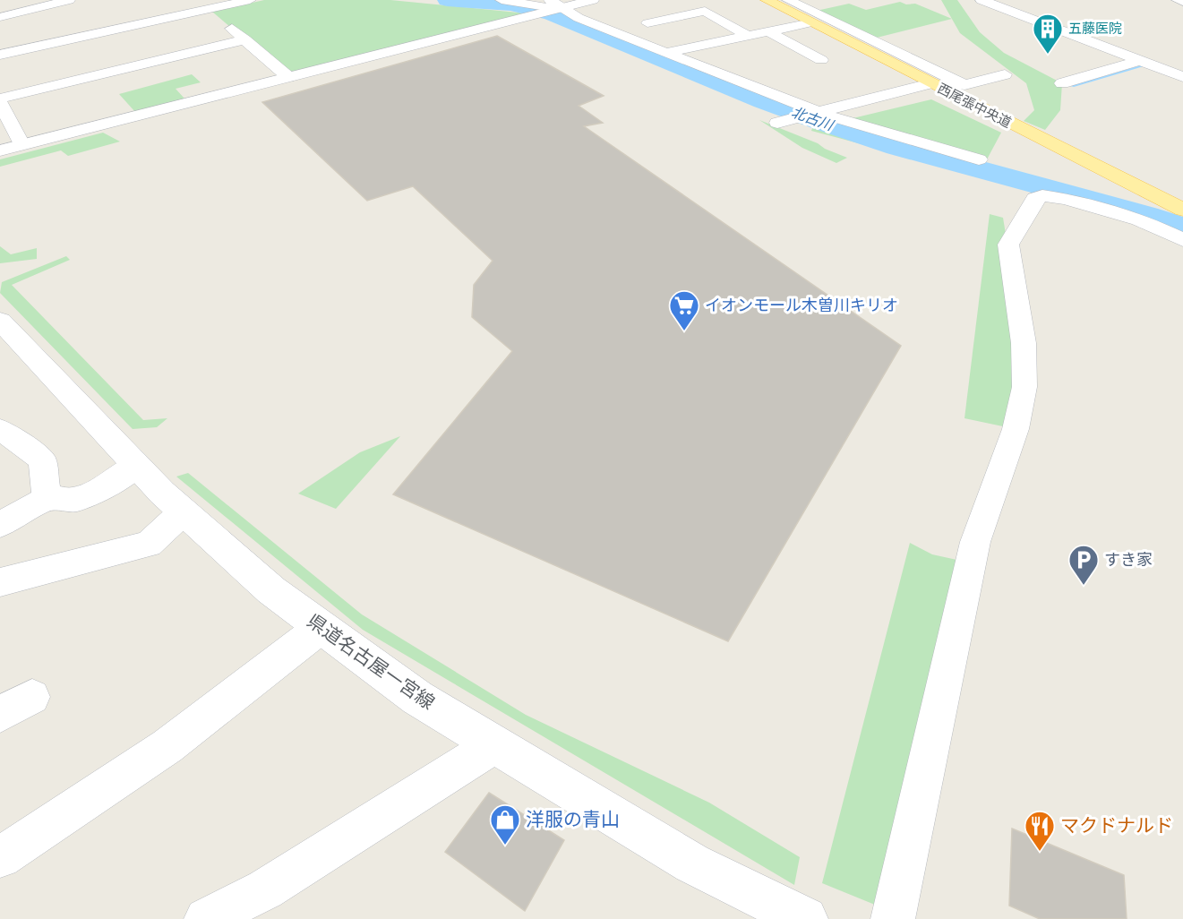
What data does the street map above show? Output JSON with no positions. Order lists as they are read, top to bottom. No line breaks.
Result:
{"streets":{"main road":["西尾張中央道"],"street":["県道名古屋一宮線"]},"water":["北古川"],"places":{"building":["五藤医院"],"supermarket":["イオンモール木曽川キリオ"],"parking":["すき家"],"shop":["洋服の青山"],"restaurant":["マクドナルド"]}}
